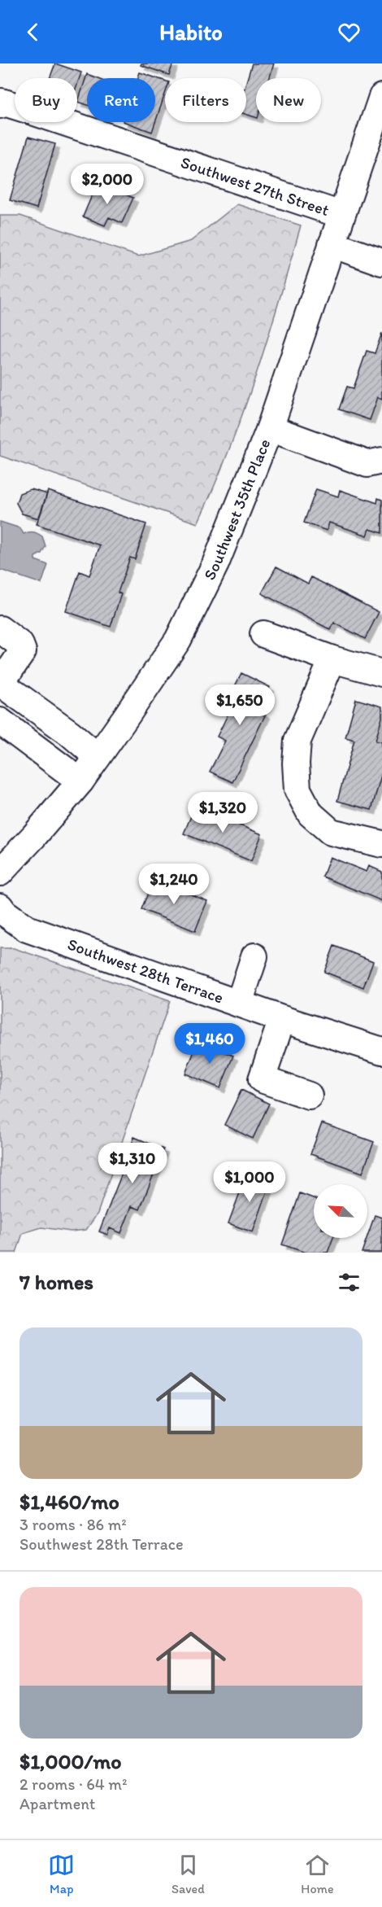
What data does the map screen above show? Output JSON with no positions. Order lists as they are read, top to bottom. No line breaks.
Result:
{"streets":{"street":["Southwest 27th Street","Southwest 35th Place","Southwest 28th Terrace"]},"crossings":[["Southwest 27th Street","Southwest 35th Place"]],"north":"top left","page":{"header":"Habito","chip":["Buy","Rent","Filters","New"],"price":["$2,000","$1,650","$1,320","$1,240","$1,460","$1,310","$1,000"],"heading":"7 homes","list":[{"name":"$1,460/mo","note":"3 rooms · 86 m² · Southwest 28th Terrace"},{"name":"$1,000/mo","note":"2 rooms · 64 m² · Apartment"}],"tabs":["Map","Saved","Home"]}}
